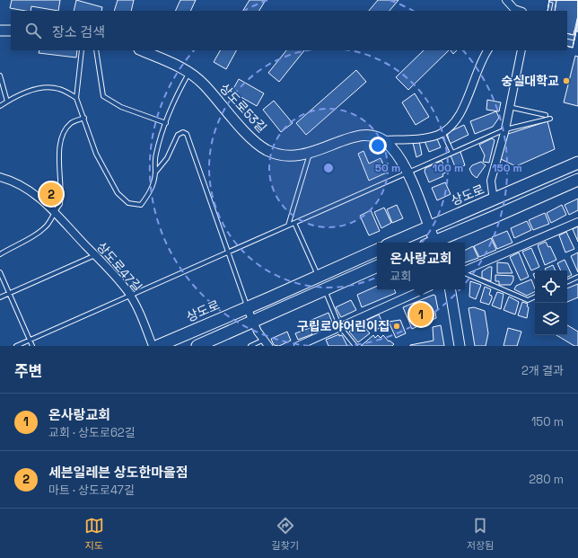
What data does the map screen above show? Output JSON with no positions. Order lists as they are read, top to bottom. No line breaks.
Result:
{"streets":{"main road":["상도로"],"street":["상도로53길","상도로47길"]},"places":["숭실대학교","구립로야어린이집"],"page":{"search":"장소 검색","pins":["2","1"],"popup":["온사랑교회","교회"],"heading":["주변","2개 결과"],"list":[{"mark":"1","name":"온사랑교회","note":"교회 · 상도로62길","value":"150 m"},{"mark":"2","name":"세븐일레븐 상도한마을점","note":"마트 · 상도로47길","value":"280 m"}],"nav":["지도","길찾기","저장됨"]},"rings":["50 m","100 m","150 m"]}
